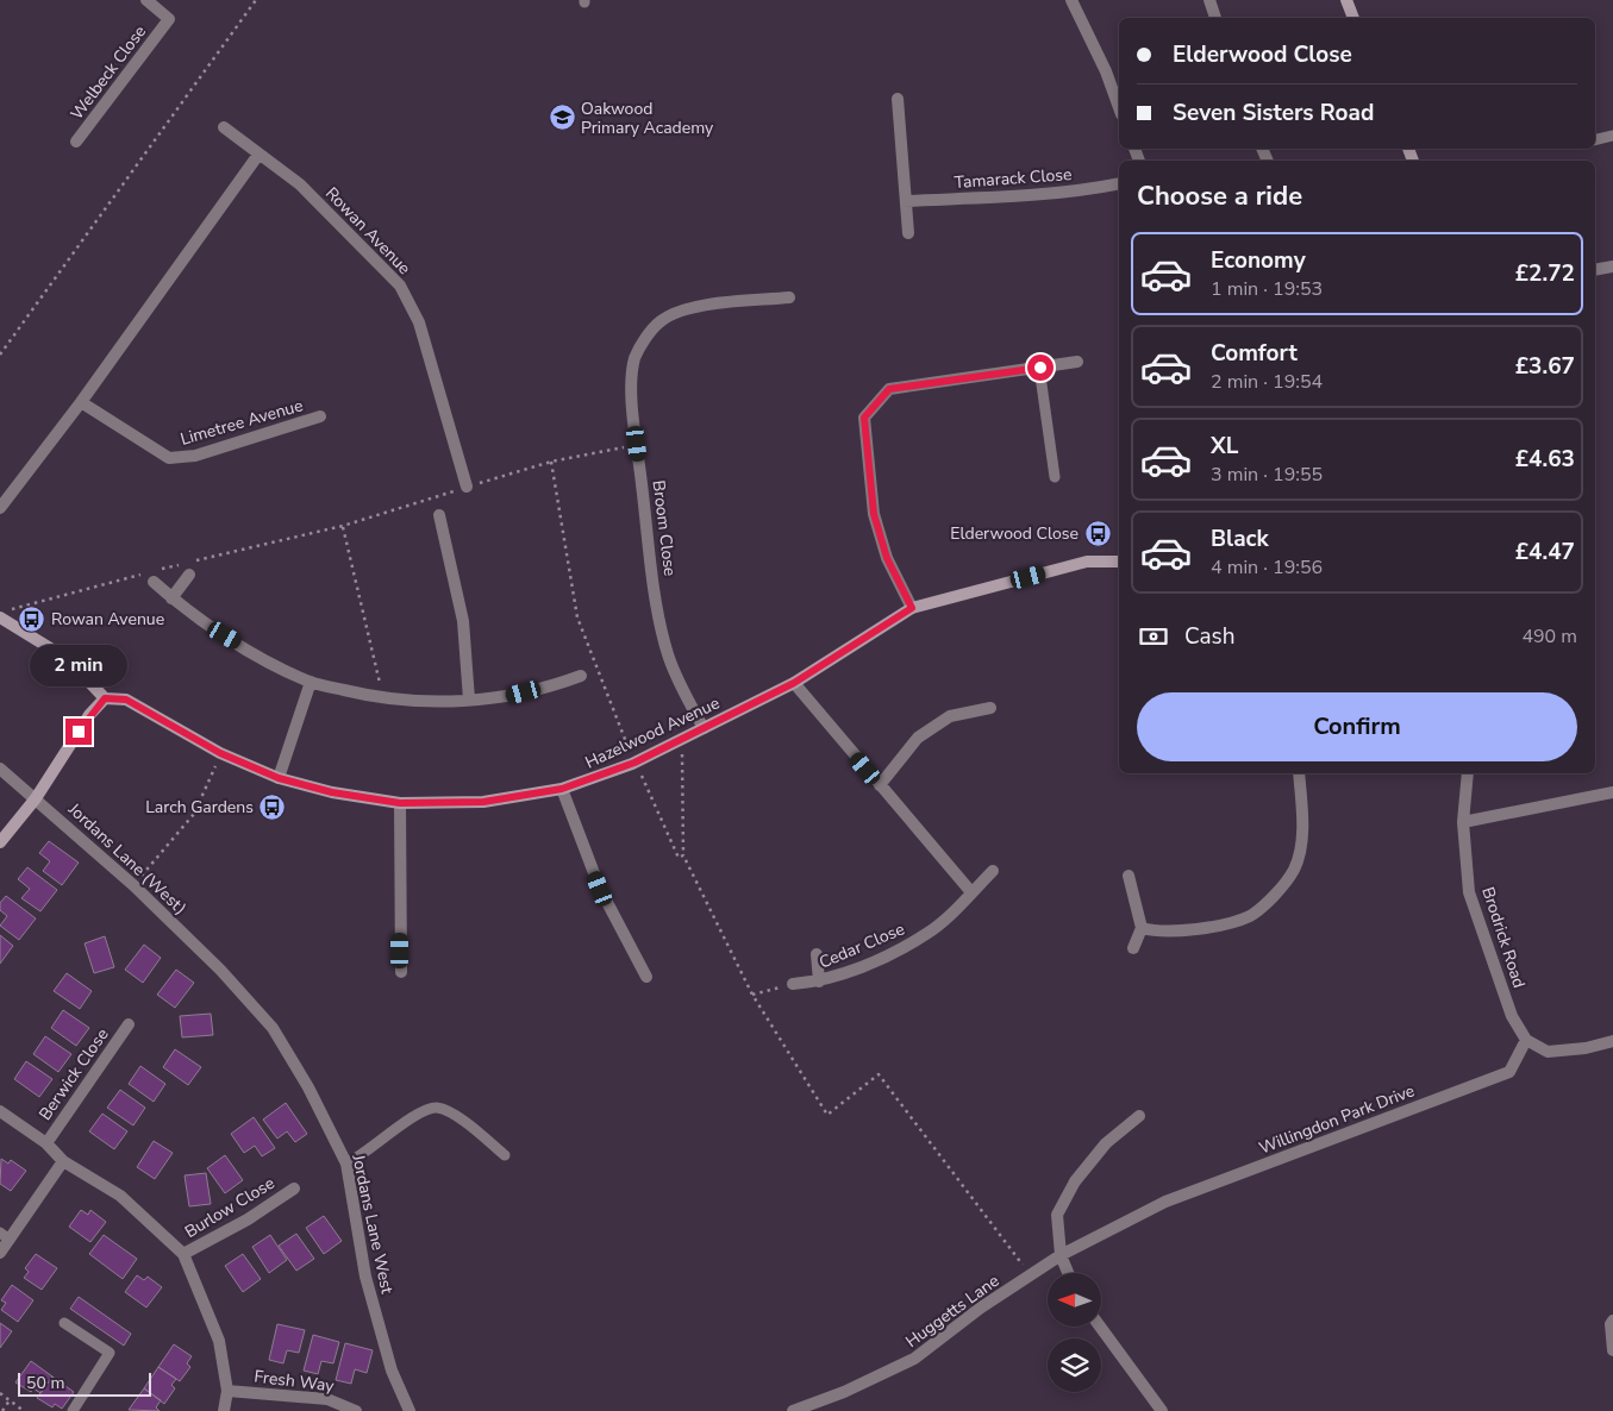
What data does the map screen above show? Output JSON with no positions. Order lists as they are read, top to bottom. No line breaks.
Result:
{"streets":{"street":["Welbeck Close","Tamarack Close","Rowan Avenue","Limetree Avenue","Broom Close","Hazelwood Avenue","Jordans Lane (West)","Brodrick Road","Cedar Close","Berwick Close","Willingdon Park Drive","Burlow Close","Jordans Lane West","Huggetts Lane","Fresh Way"]},"crossings":[["Broom Close","Hazelwood Avenue"],["Jordans Lane (West)","Jordans Lane West"],["Brodrick Road","Willingdon Park Drive"],["Willingdon Park Drive","Huggetts Lane"]],"places":{"school or university":["Oakwood Primary Academy"],"bus stop":["Elderwood Close","Rowan Avenue","Larch Gardens"]},"scale_bar":"50 m","north":"left","page":{"banner":["Elderwood Close","Seven Sisters Road"],"heading":"Choose a ride","list":[{"name":"Economy","note":"1 min · 19:53","value":"£2.72"},{"name":"Comfort","note":"2 min · 19:54","value":"£3.67"},{"name":"XL","note":"3 min · 19:55","value":"£4.63"},{"name":"Black","note":"4 min · 19:56","value":"£4.47"}],"pay":["Cash","490 m"],"bubble":"2 min","buttons":"Confirm","scale":"50 m"}}
